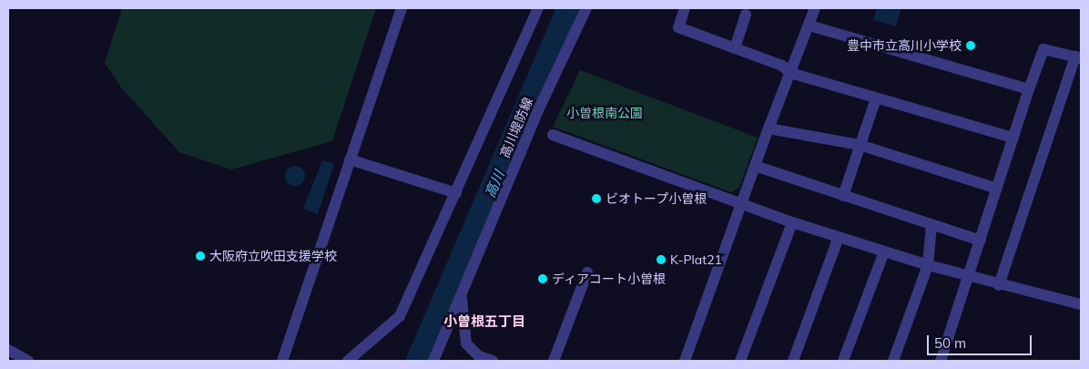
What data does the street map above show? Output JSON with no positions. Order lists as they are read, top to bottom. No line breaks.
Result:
{"streets":{"street":["高川堤防線"]},"districts":["小曽根五丁目"],"water":["高川"],"parks":["小曽根南公園"],"places":["豊中市立高川小学校","ビオトープ小曽根","大阪府立吹田支援学校","K-Plat21","ディアコート小曽根"],"scale_bar":"50 m"}
